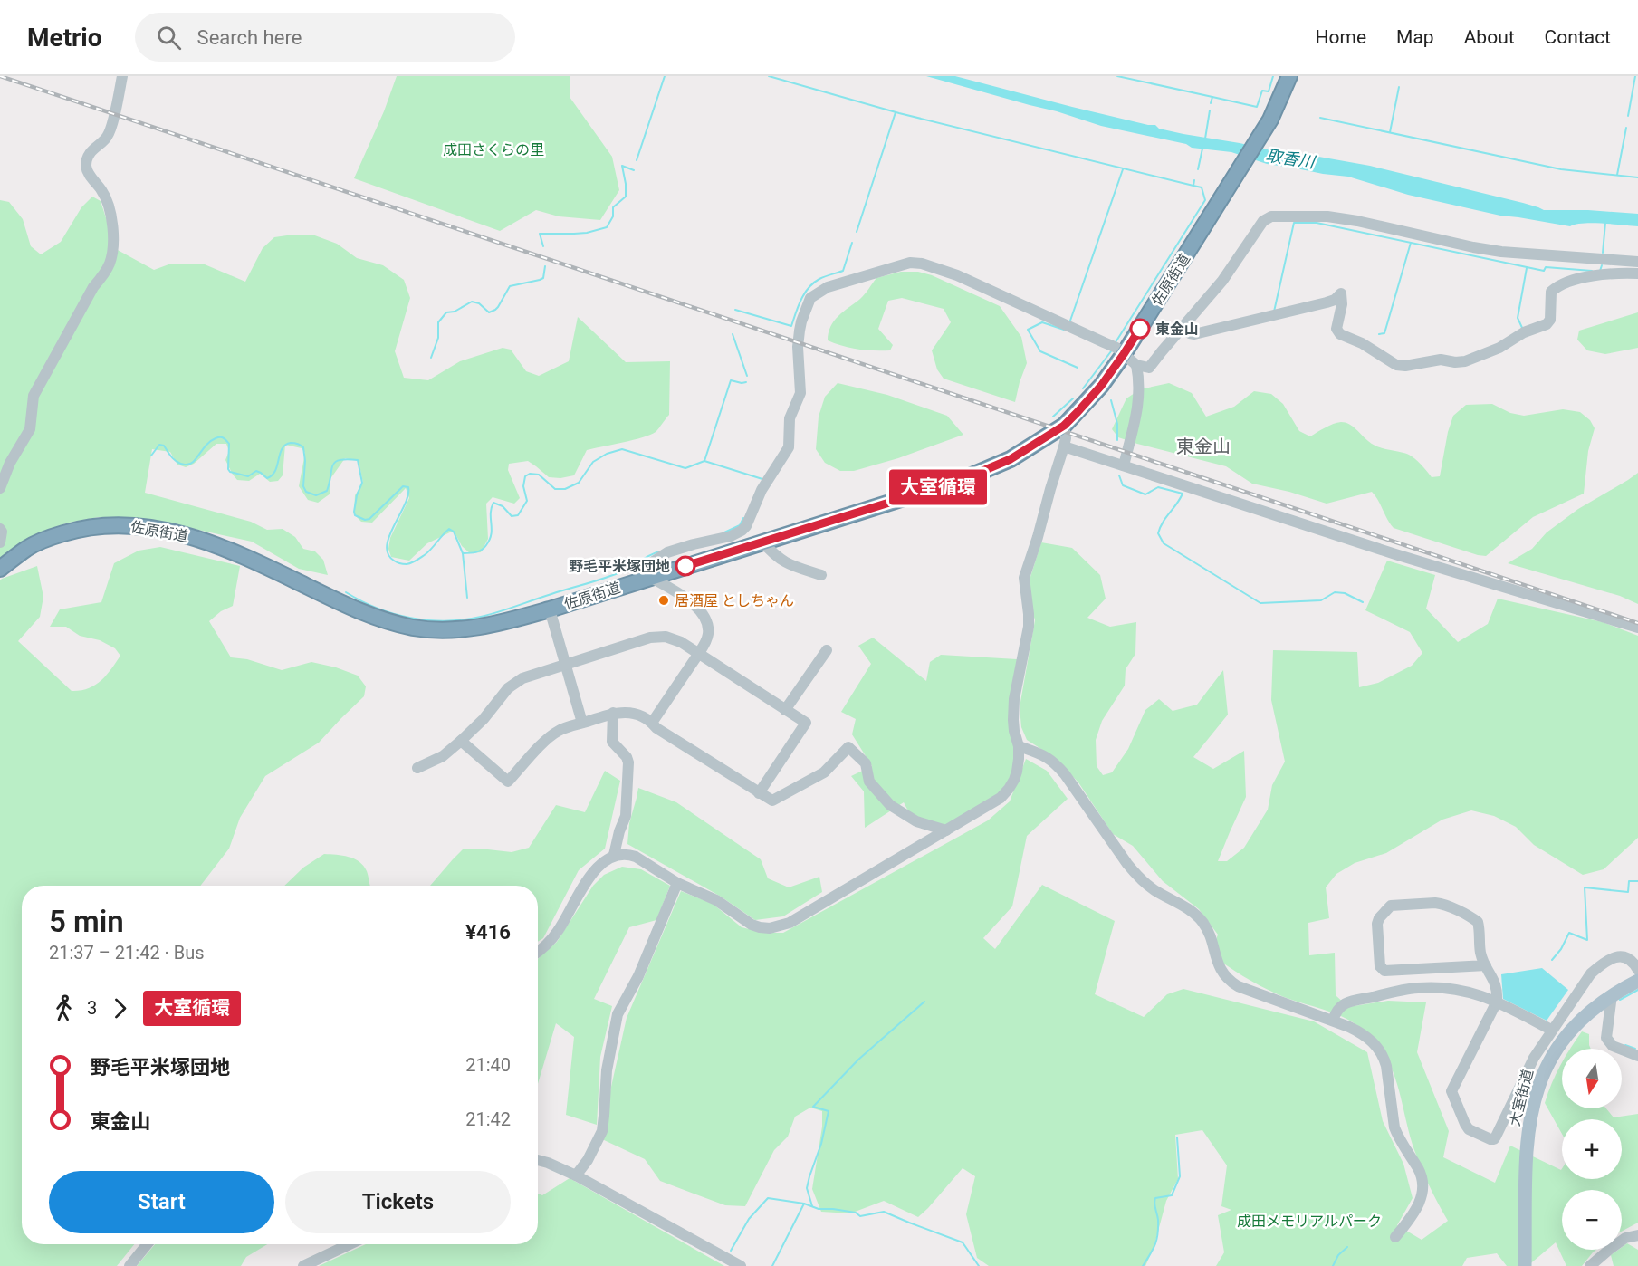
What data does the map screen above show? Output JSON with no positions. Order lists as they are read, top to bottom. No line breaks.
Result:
{"streets":{"highway":["佐原街道"],"main road":["大室街道"]},"districts":["東金山"],"water":["取香川"],"parks":["成田さくらの里","成田メモリアルパーク"],"places":["東金山","野毛平米塚団地","居酒屋 としちゃん"],"lines":["bus line 大室循環"],"north":"bottom","page":{"header":"Metrio","search":"Search here","nav":["Home","Map","About","Contact"],"on_map":"大室循環","heading":["5 min","21:37 – 21:42 · Bus","¥416"],"legs":["3","大室循環"],"list":[{"name":"野毛平米塚団地","value":"21:40"},{"name":"東金山","value":"21:42"}],"map_buttons":["+","−"],"buttons":["Start","Tickets"]}}
